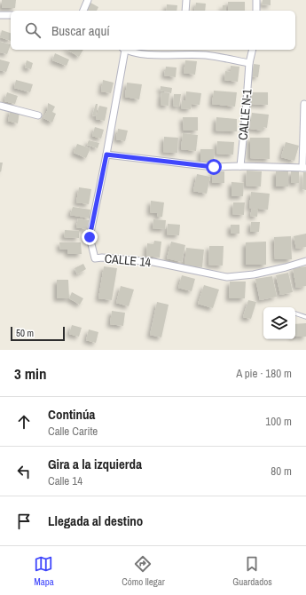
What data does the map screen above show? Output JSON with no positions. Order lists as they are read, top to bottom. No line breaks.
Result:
{"streets":{"street":["CALLE N-1","CALLE 14"]},"scale_bar":"50 m","page":{"search":"Buscar aquí","scale":"50 m","heading":["3 min","A pie · 180 m"],"list":[["Continúa","Calle Carite","100 m"],["Gira a la izquierda","Calle 14","80 m"],"Llegada al destino"],"nav":["Mapa","Cómo llegar","Guardados"]}}
